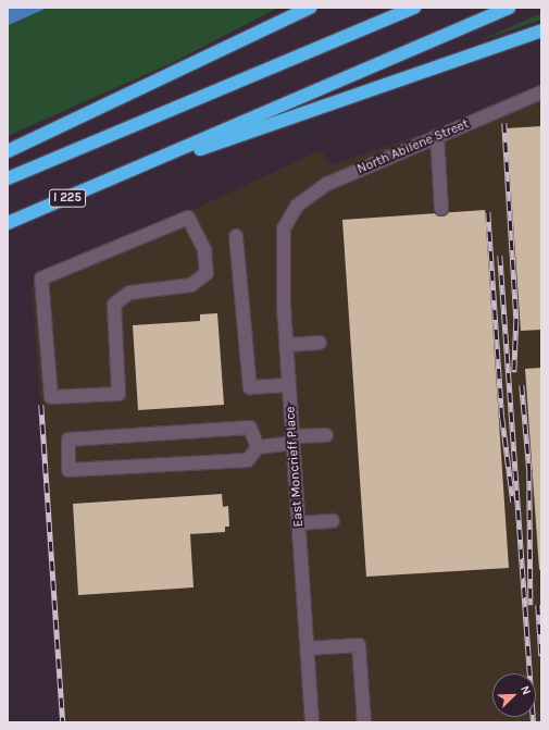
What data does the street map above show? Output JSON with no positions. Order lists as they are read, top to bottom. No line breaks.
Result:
{"streets":{"highway":["I 225"],"street":["North Abilene Street","East Moncrieff Place"]},"crossings":[["North Abilene Street","East Moncrieff Place"]],"north":"top right"}
